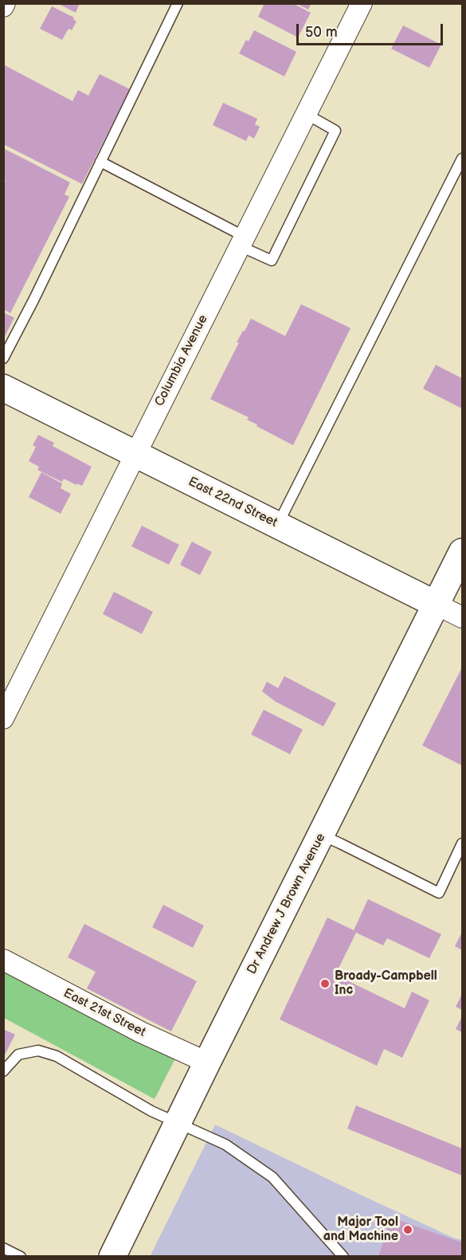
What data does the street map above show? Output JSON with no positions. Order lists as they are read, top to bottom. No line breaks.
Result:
{"streets":{"main road":["East 22nd Street","Dr Andrew J Brown Avenue"],"street":["Columbia Avenue","East 21st Street"]},"crossings":[["Columbia Avenue","East 22nd Street"],["East 22nd Street","Dr Andrew J Brown Avenue"],["Dr Andrew J Brown Avenue","East 21st Street"]],"places":["Broady-Campbell Inc","Major Tool and Machine"],"scale_bar":"50 m"}
